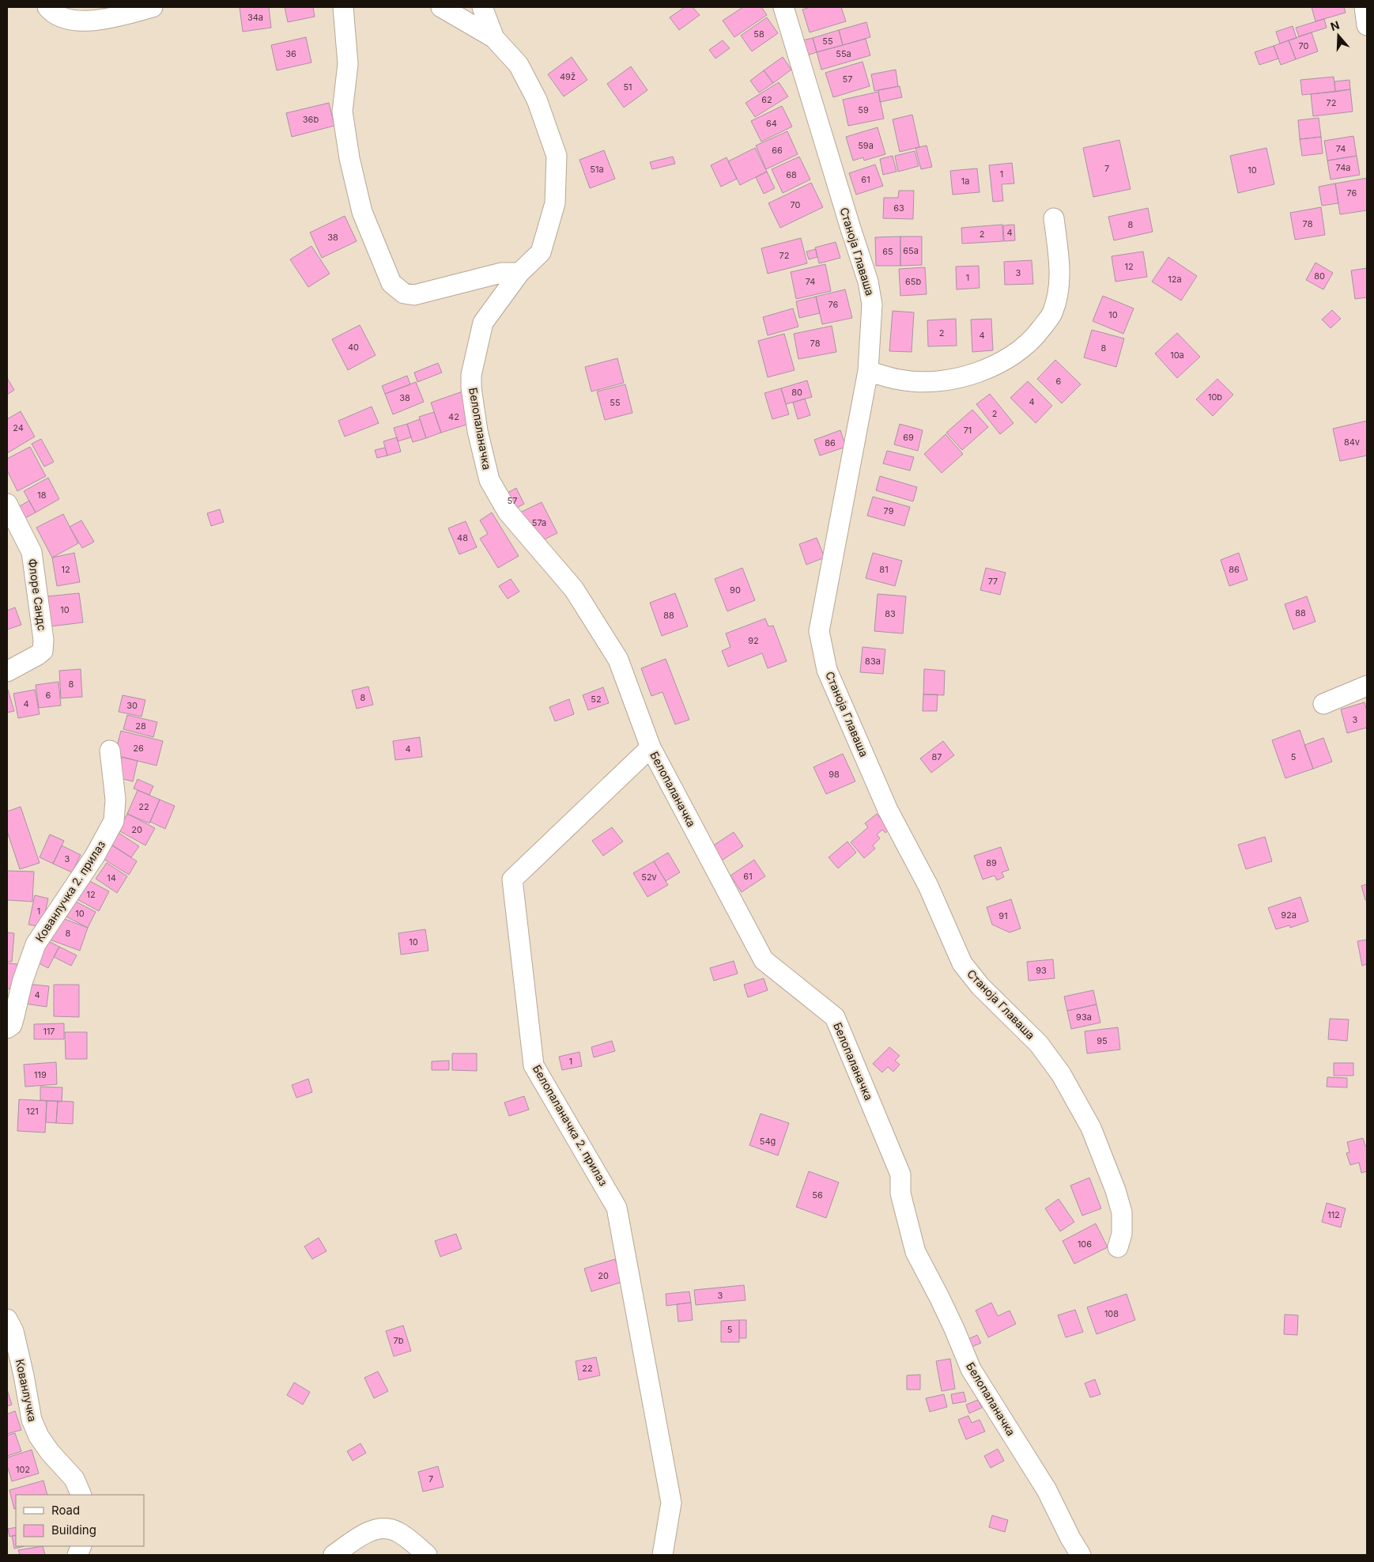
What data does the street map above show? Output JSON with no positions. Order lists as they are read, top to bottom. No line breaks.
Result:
{"streets":{"street":["Станоја Главаша","Белопаланачка","Флоре Сандс","Кованлучка 2. прилаз","Белопаланачка 2. прилаз","Кованлучка"]},"crossings":[["Белопаланачка","Белопаланачка 2. прилаз"]],"house_numbers":["34a","58","55","70","36","55a","49ž","57","51","62","72","59","36b","64","59a","74","66","74a","7","51a","10","1","68","61","1a","76","70","63","78","8","4","2","38","65a","65","72","12","3","80","1","12a","74","65b","76","10","2","4","78","40","8","10a","6","80","10b","38","4","55","2","42","24","71","69","84v","86","18","57","79","57a","48","12","81","86","77","90","10","88","83","88","92","83a","8","6","8","52","4","30","3","28","26","4","87","5","98","22","20","3","89","61","52v","14","12","1","10","92a","91","8","10","93","4","93a","117","95","1","119","121","54g","56","112","106","20","3","108","5","7b","22","102","7"],"legend":["Road","Building"],"north":"top"}
